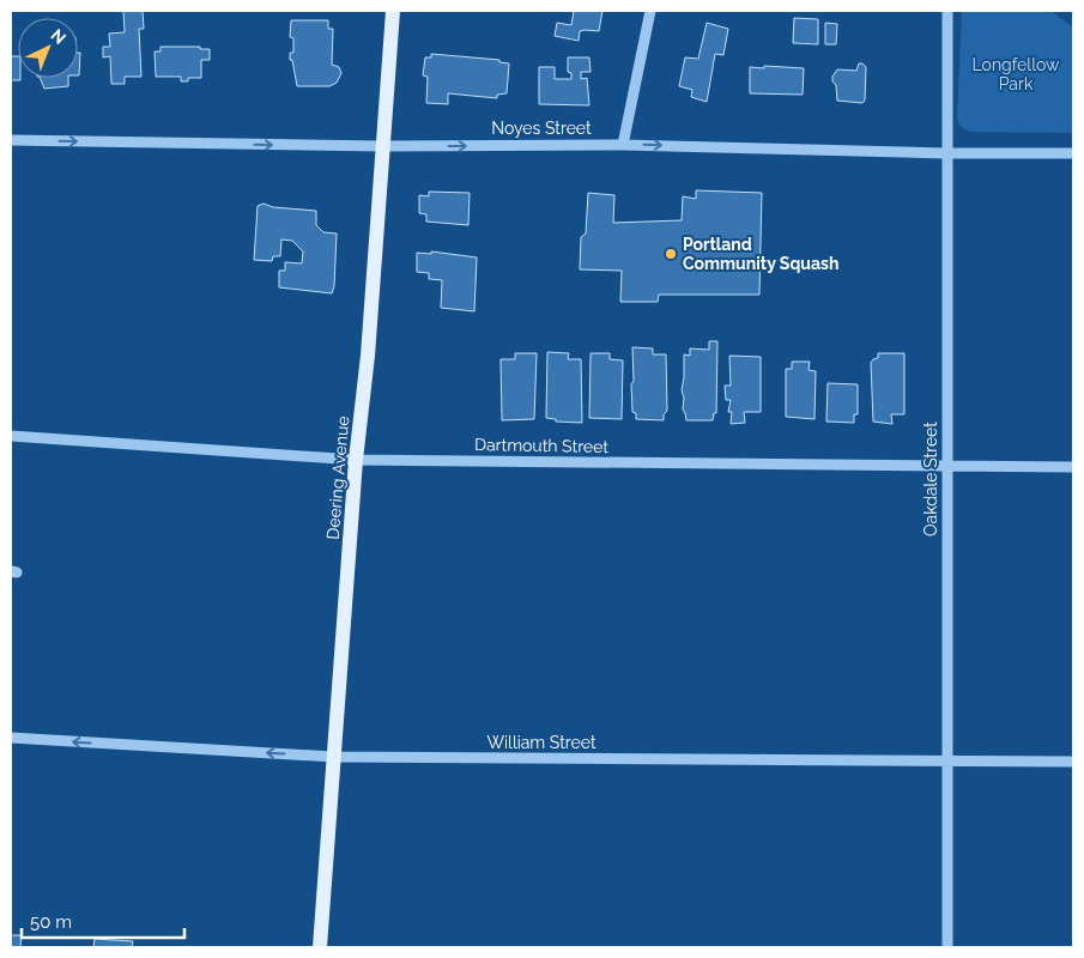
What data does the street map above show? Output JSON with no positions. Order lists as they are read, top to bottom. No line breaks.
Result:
{"streets":{"main road":["Deering Avenue"],"street":["Noyes Street","Dartmouth Street","Oakdale Street","William Street"]},"crossings":[["Noyes Street","Deering Avenue"],["Noyes Street","Oakdale Street"],["Dartmouth Street","Deering Avenue"],["Dartmouth Street","Oakdale Street"],["Deering Avenue","William Street"],["Oakdale Street","William Street"]],"one_way":["Noyes Street"],"parks":["Longfellow Park"],"places":["Portland Community Squash"],"scale_bar":"50 m","north":"top right"}
